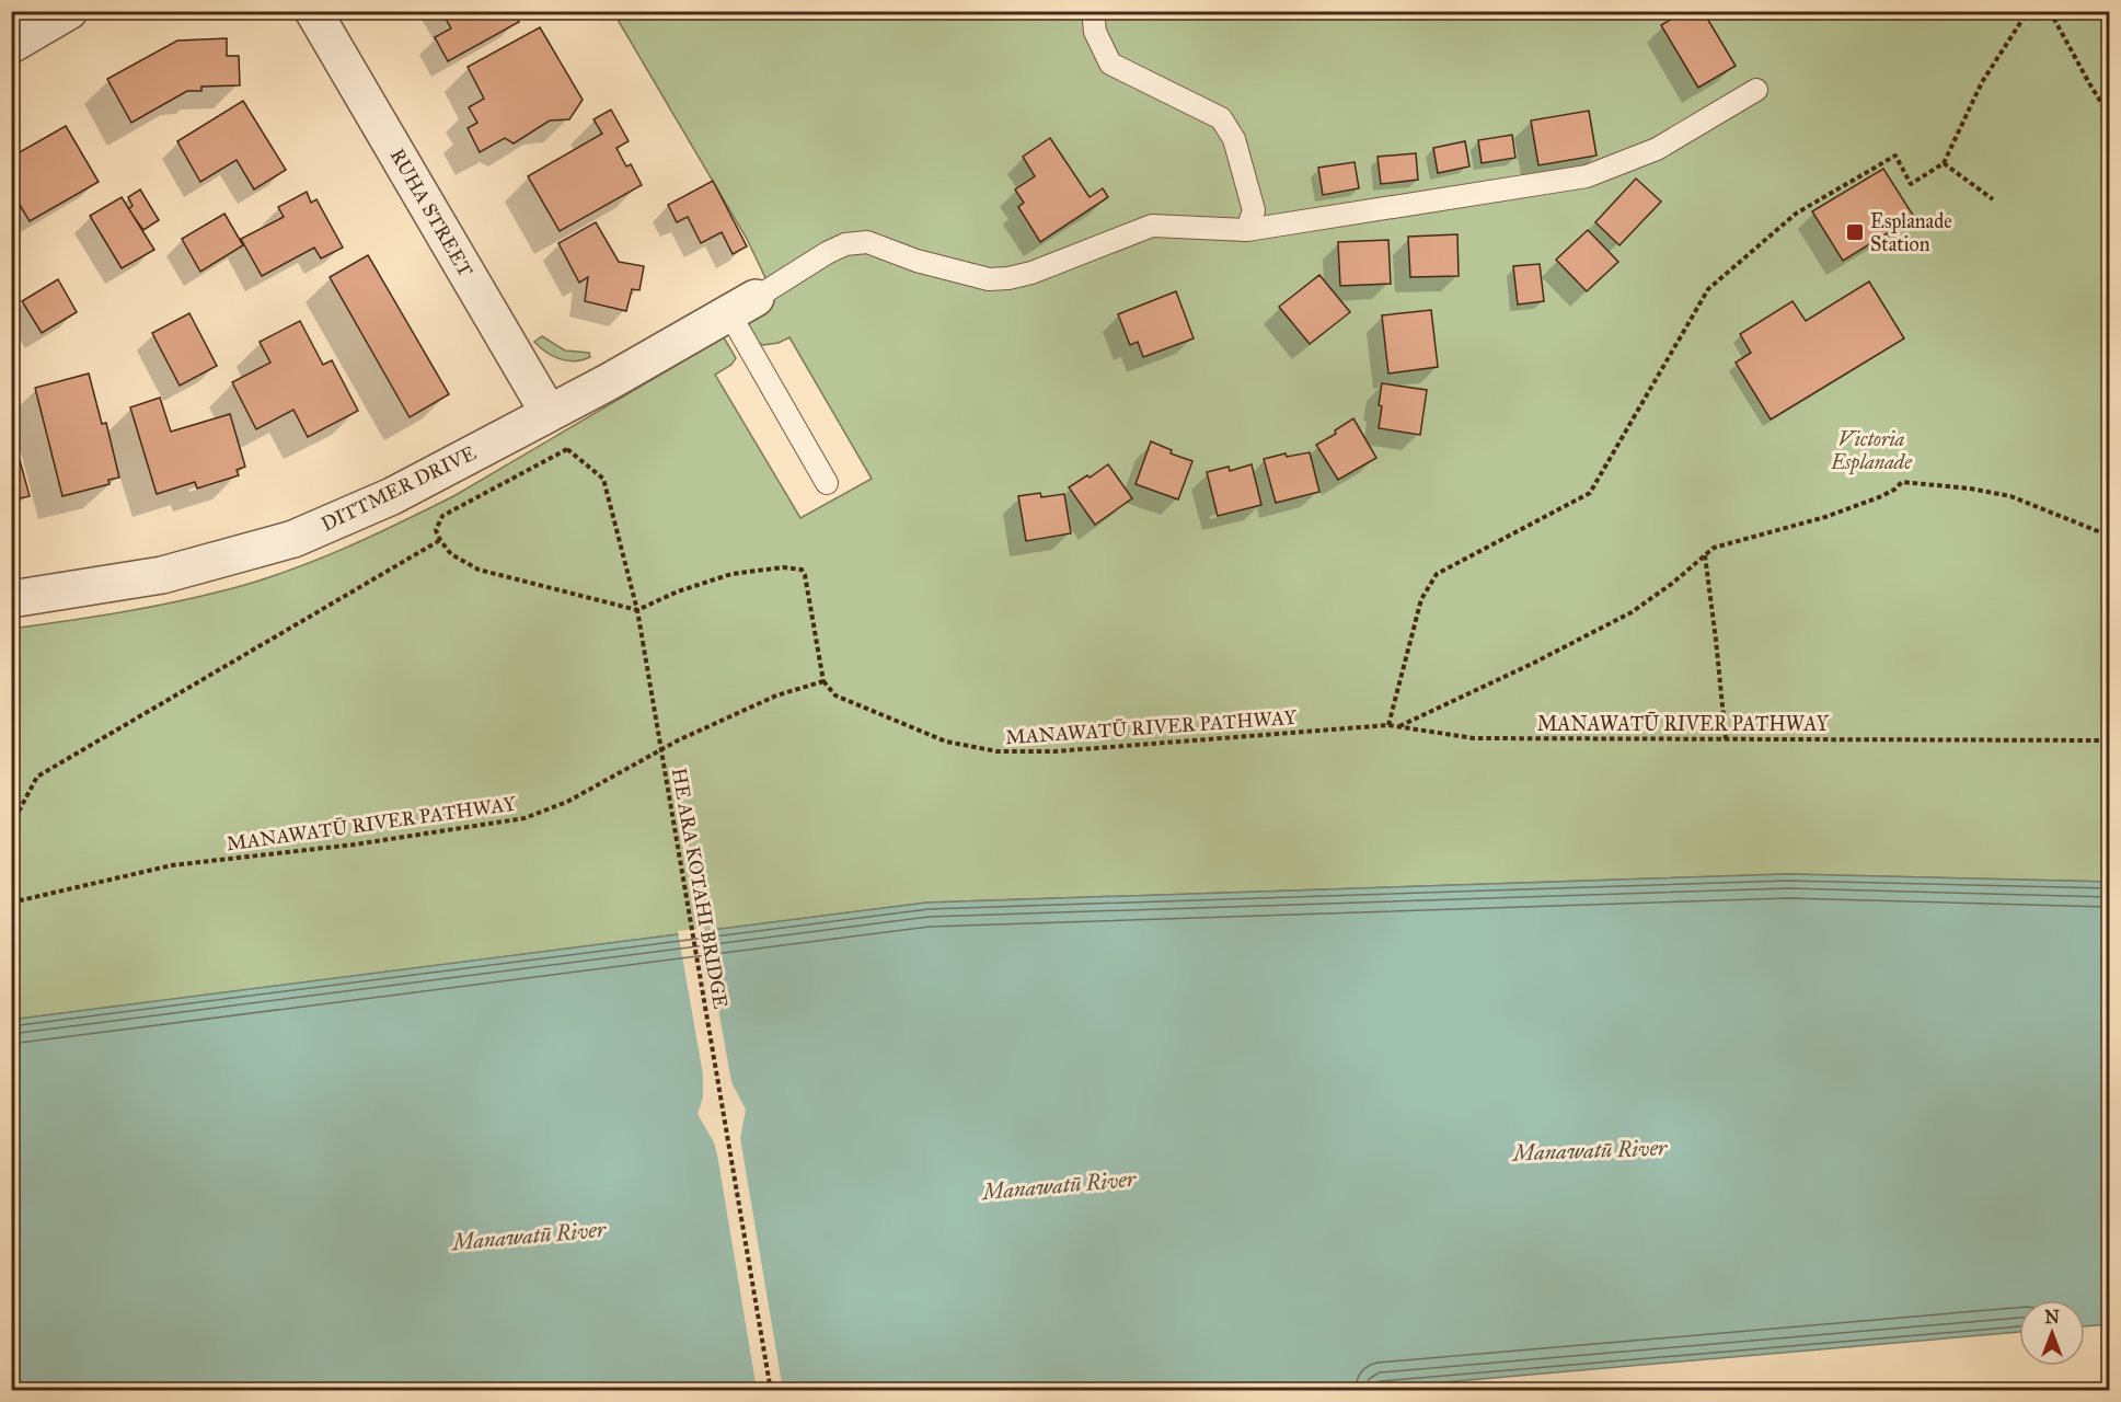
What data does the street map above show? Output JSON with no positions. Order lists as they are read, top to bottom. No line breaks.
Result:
{"streets":{"street":["RUHA STREET","DITTMER DRIVE"],"path":["MANAWATŪ RIVER PATHWAY","HE ARA KOTAHI BRIDGE"]},"crossings":[["RUHA STREET","DITTMER DRIVE"],["RUHA STREET","HE ARA KOTAHI BRIDGE"],["DITTMER DRIVE","HE ARA KOTAHI BRIDGE"]],"water":["Manawatū River"],"parks":["Victoria Esplanade"],"places":{"transit":["Esplanade Station"]},"north":"top"}
